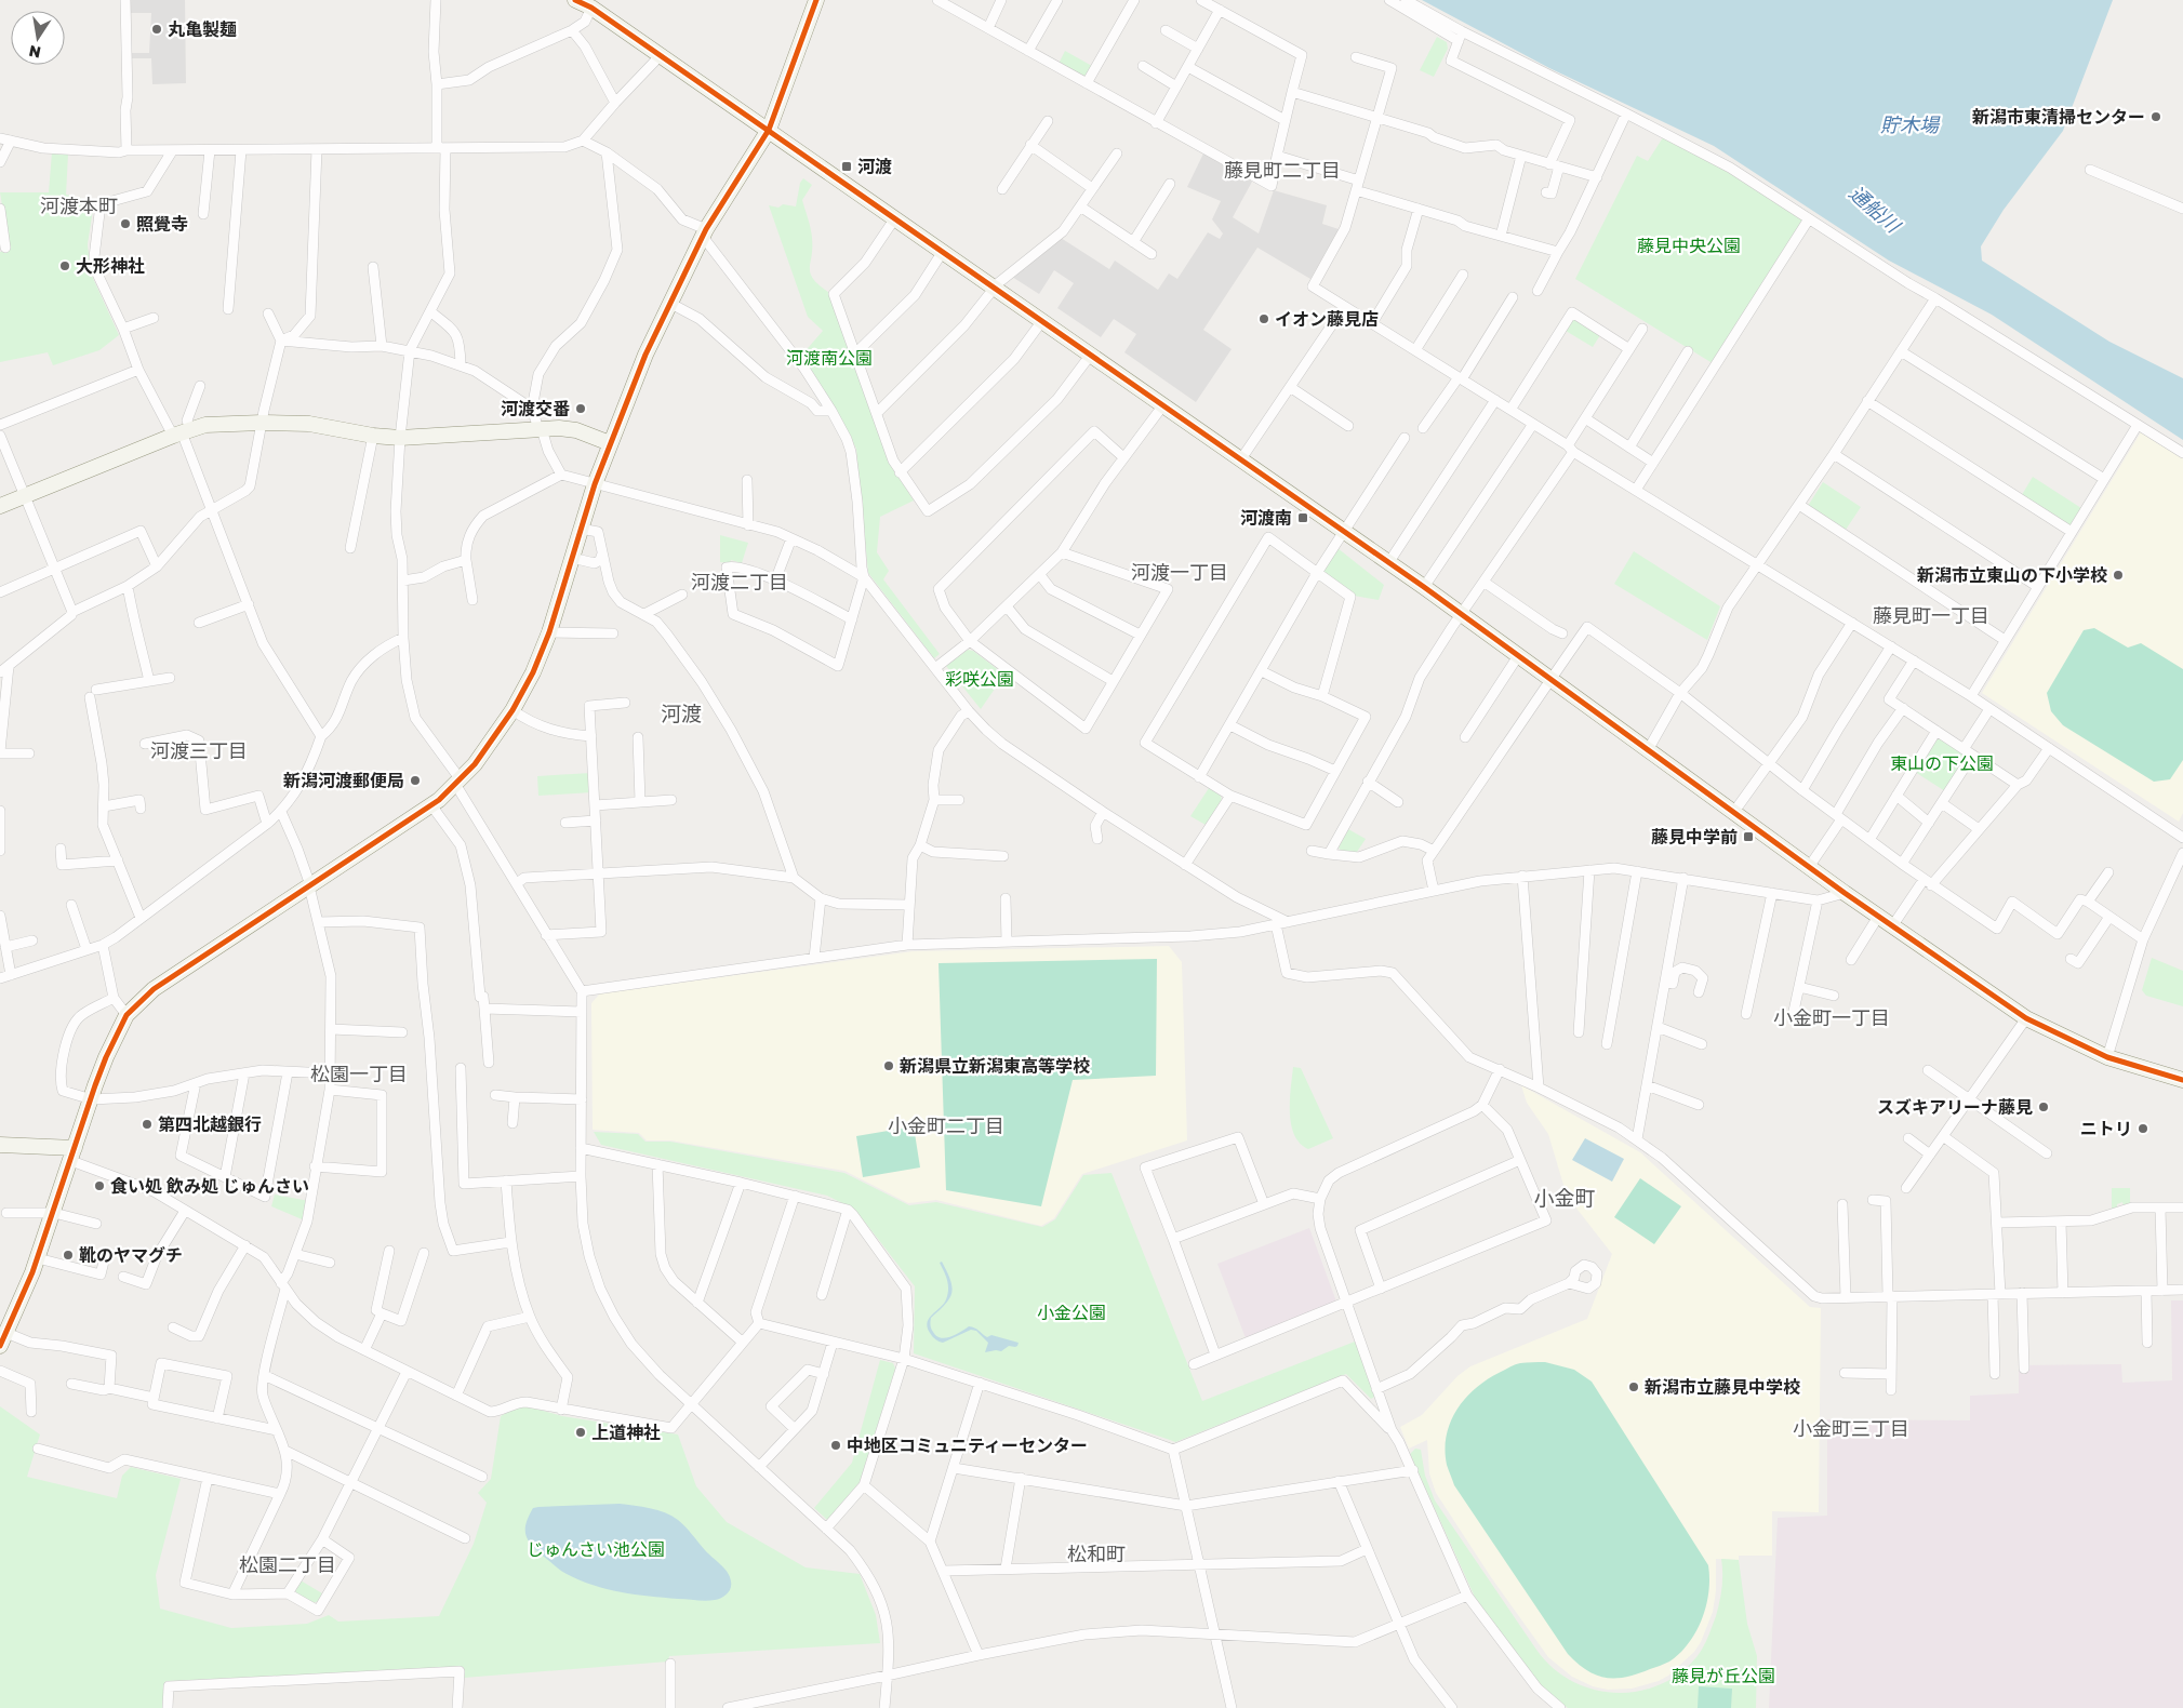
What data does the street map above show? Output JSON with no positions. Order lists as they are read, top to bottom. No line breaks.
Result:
{"districts":["藤見町二丁目","河渡本町","河渡一丁目","河渡二丁目","藤見町一丁目","河渡","河渡三丁目","小金町一丁目","松園一丁目","小金町二丁目","小金町","小金町三丁目","松和町","松園二丁目"],"water":["貯木場","通船川"],"parks":["藤見中央公園","河渡南公園","彩咲公園","東山の下公園","小金公園","じゅんさい池公園","藤見が丘公園"],"places":{"other":["丸亀製麺","新潟市東清掃センター","照覺寺","大形神社","イオン藤見店","河渡交番","新潟市立東山の下小学校","新潟河渡郵便局","新潟県立新潟東高等学校","スズキアリーナ藤見","第四北越銀行","ニトリ","食い処 飲み処 じゅんさい","靴のヤマグチ","新潟市立藤見中学校","上道神社","中地区コミュニティーセンター"],"transit":["河渡","河渡南","藤見中学前"]},"north":"bottom"}
